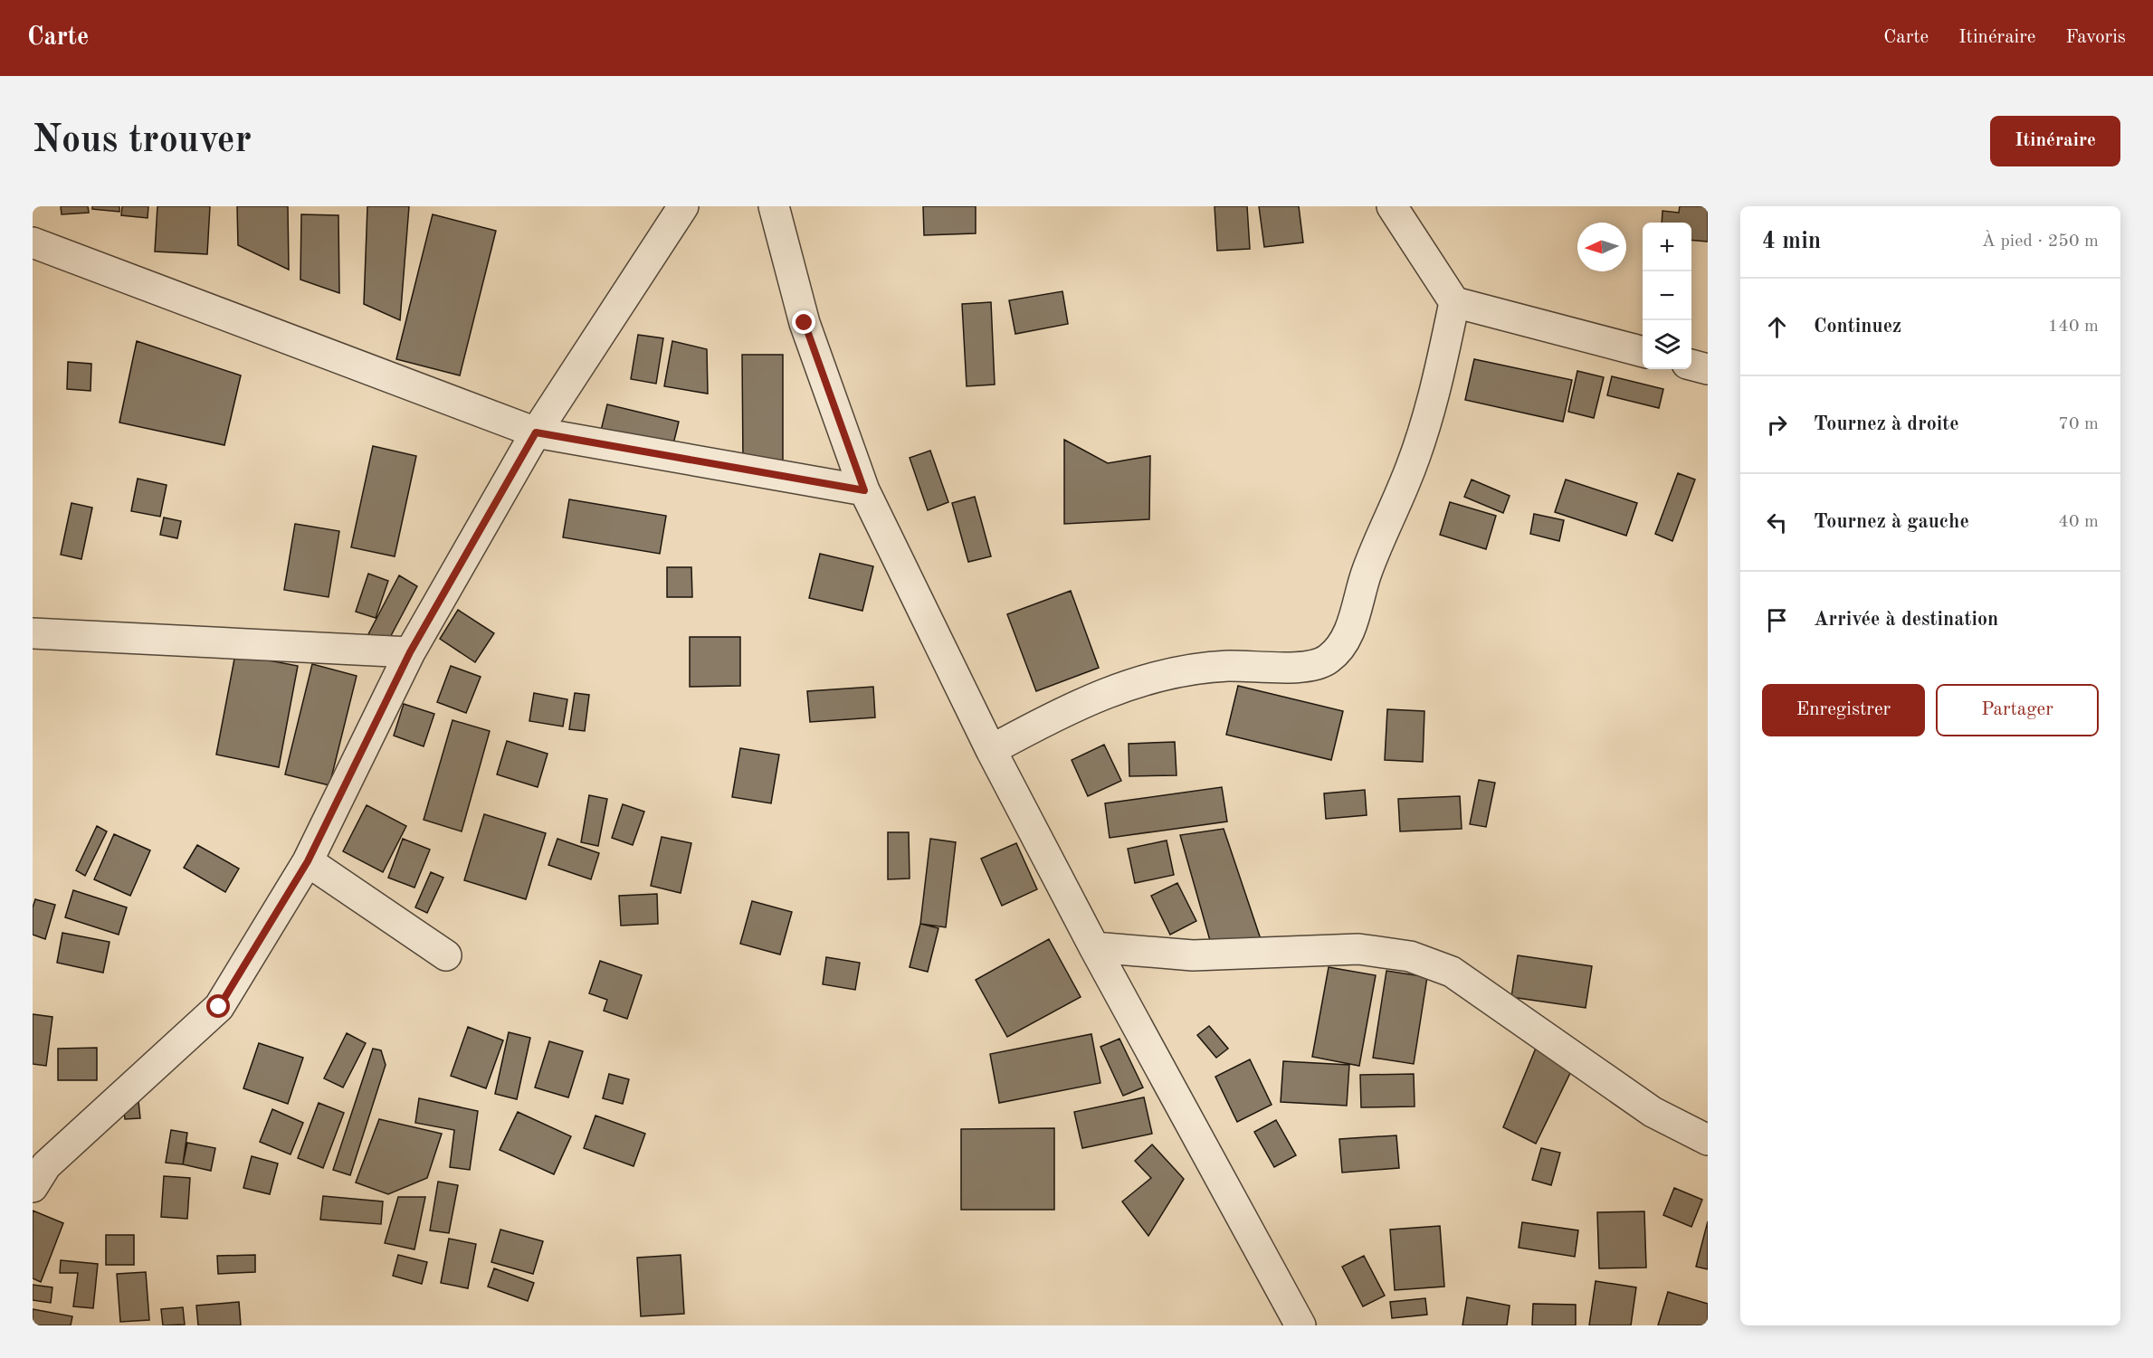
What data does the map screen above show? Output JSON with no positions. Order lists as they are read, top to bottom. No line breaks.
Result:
{"north":"left","page":{"header":"Carte","nav":["Carte","Itinéraire","Favoris"],"buttons":["Itinéraire",["Enregistrer","Partager"]],"title":"Nous trouver","heading":["4 min","À pied · 250 m"],"map_buttons":["+","−"],"list":[["Continuez","140 m"],["Tournez à droite","70 m"],["Tournez à gauche","40 m"],"Arrivée à destination"]}}
